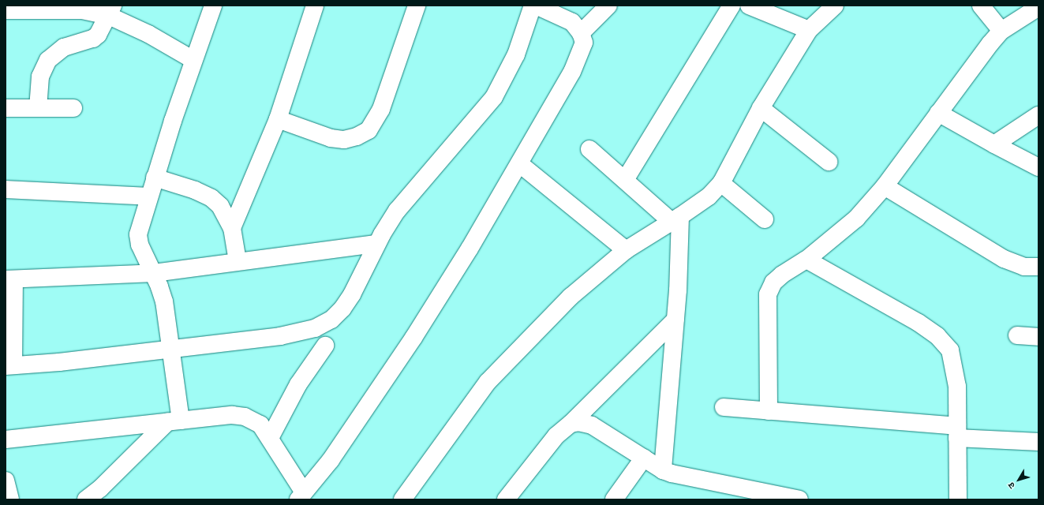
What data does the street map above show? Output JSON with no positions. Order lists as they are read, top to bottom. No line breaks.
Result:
{"north":"bottom left"}
